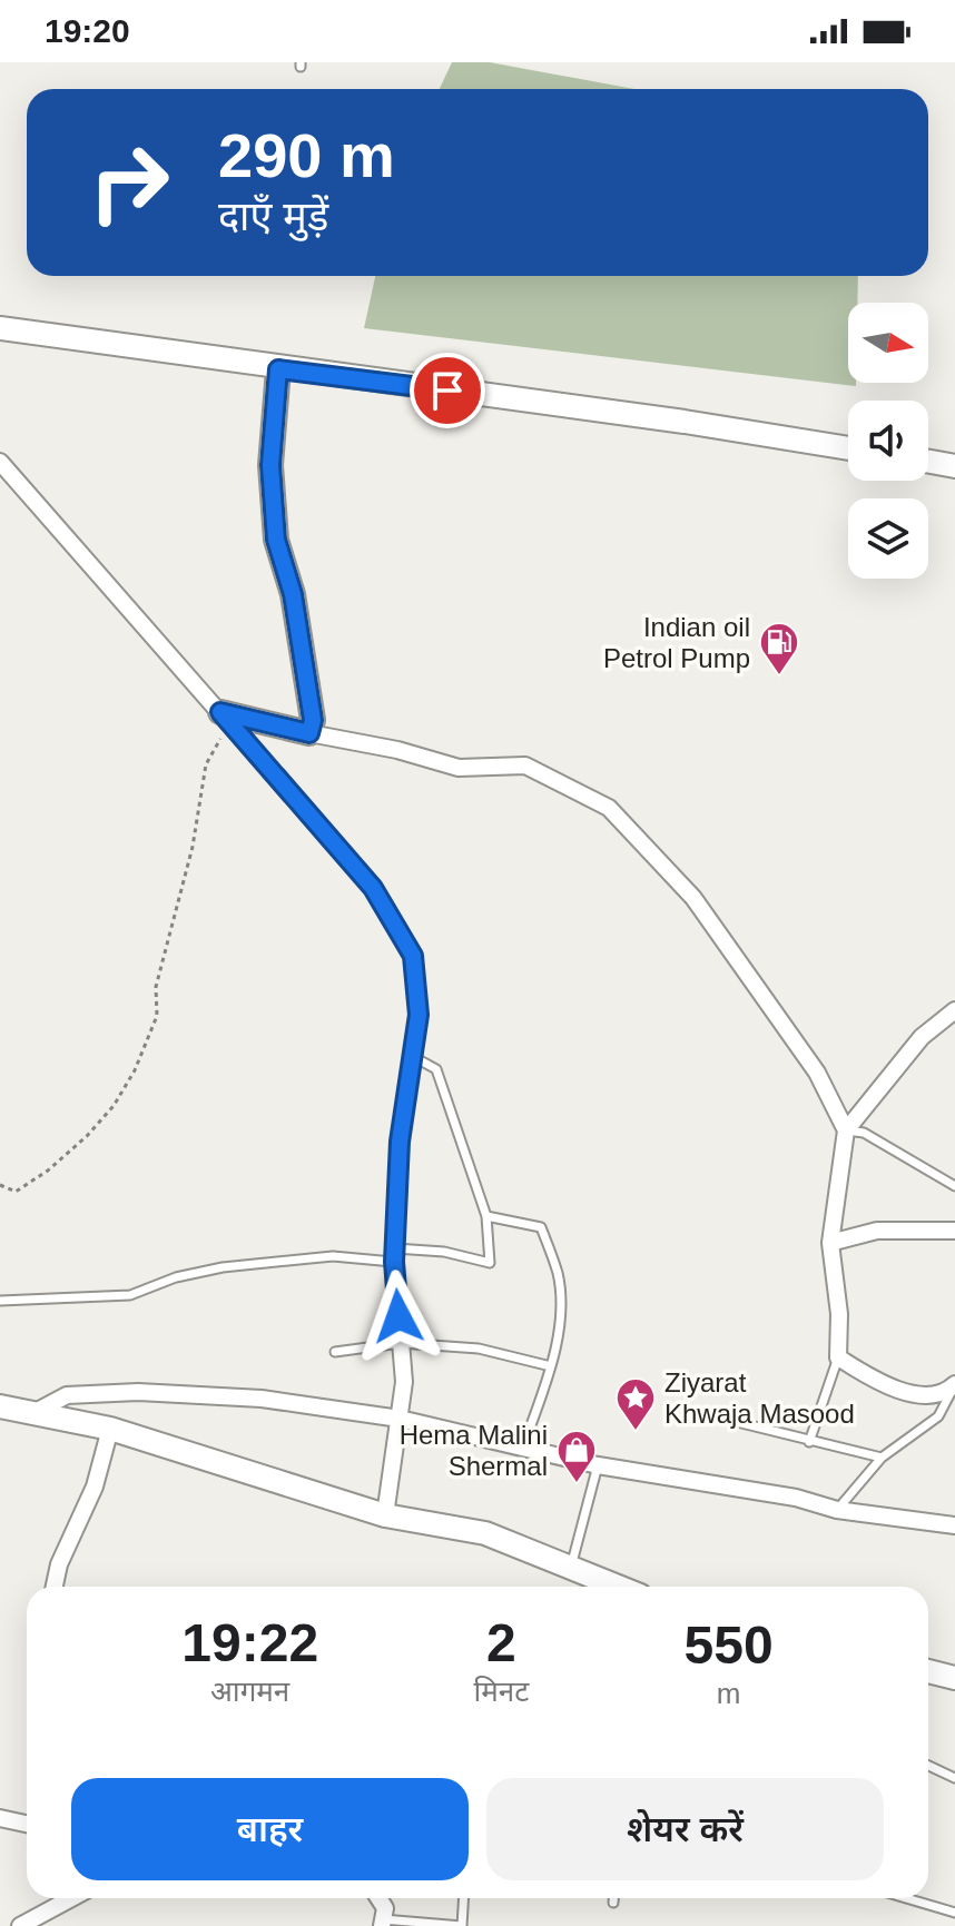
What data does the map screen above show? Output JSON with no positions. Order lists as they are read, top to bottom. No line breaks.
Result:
{"places":{"fuel station":["Indian oil Petrol Pump"],"place":["Ziyarat Khwaja Masood"],"shop":["Hema Malini Shermal"]},"north":"right","page":{"status":"19:20","turn":["290 m","दाएँ मुड़ें"],"eta":["19:22","आगमन","2","मिनट","550","m"],"buttons":["बाहर","शेयर करें"]}}
